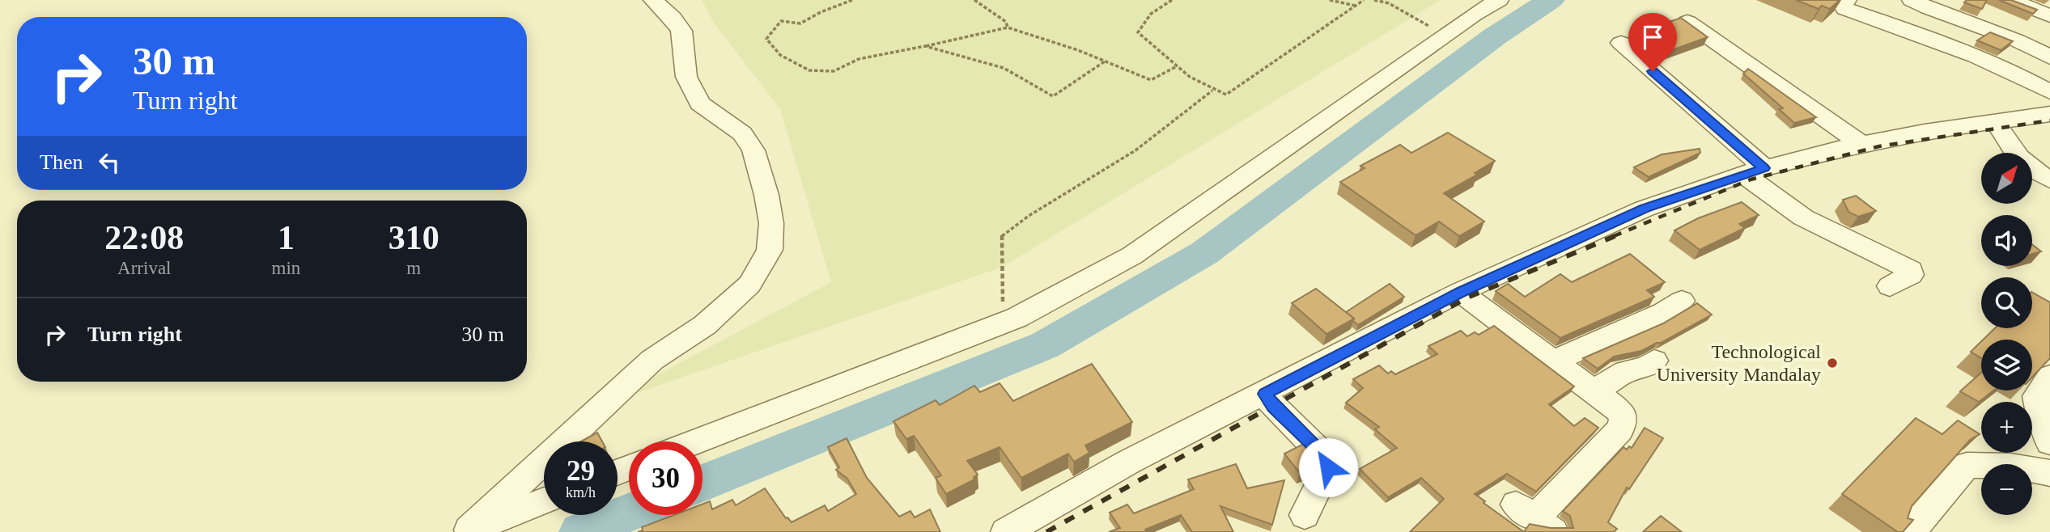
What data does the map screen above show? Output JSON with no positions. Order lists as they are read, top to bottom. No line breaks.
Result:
{"places":["Technological University Mandalay"],"north":"top right","page":{"turn":["30 m","Turn right"],"then":"Then","map_buttons":["+","−"],"eta":["22:08","Arrival","1","min","310","m"],"list":[{"name":"Turn right","value":"30 m"}],"speed":"29 km/h","limit":"30"}}
